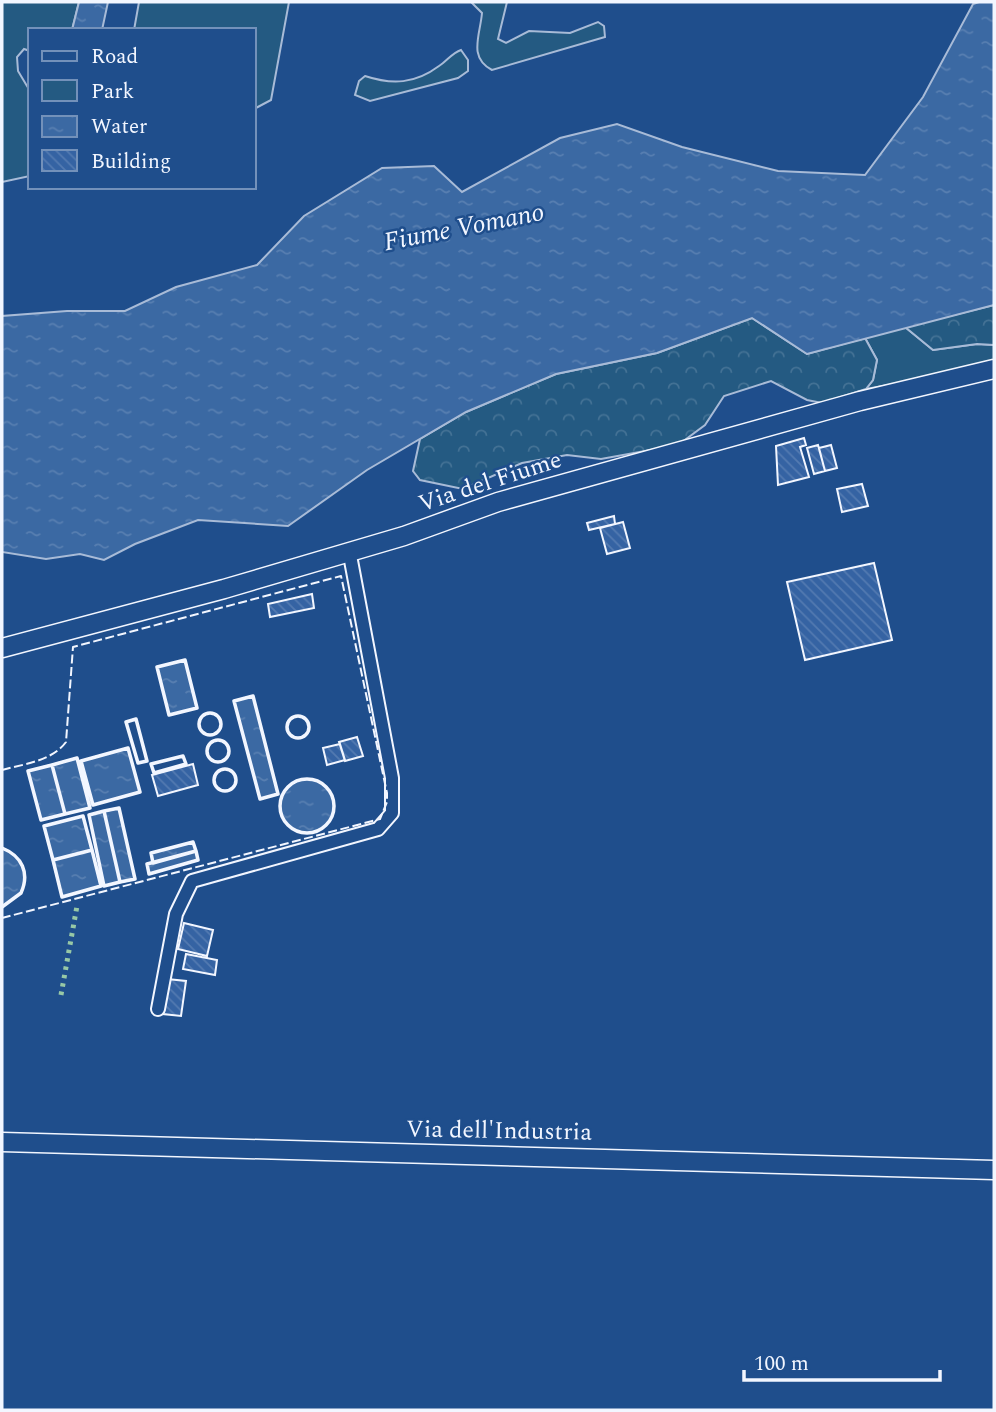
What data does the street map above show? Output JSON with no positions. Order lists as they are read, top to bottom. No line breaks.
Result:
{"streets":{"street":["Via del Fiume","Via dell'Industria"]},"water":["Fiume Vomano"],"legend":["Road","Park","Water","Building"],"scale_bar":"100 m"}
